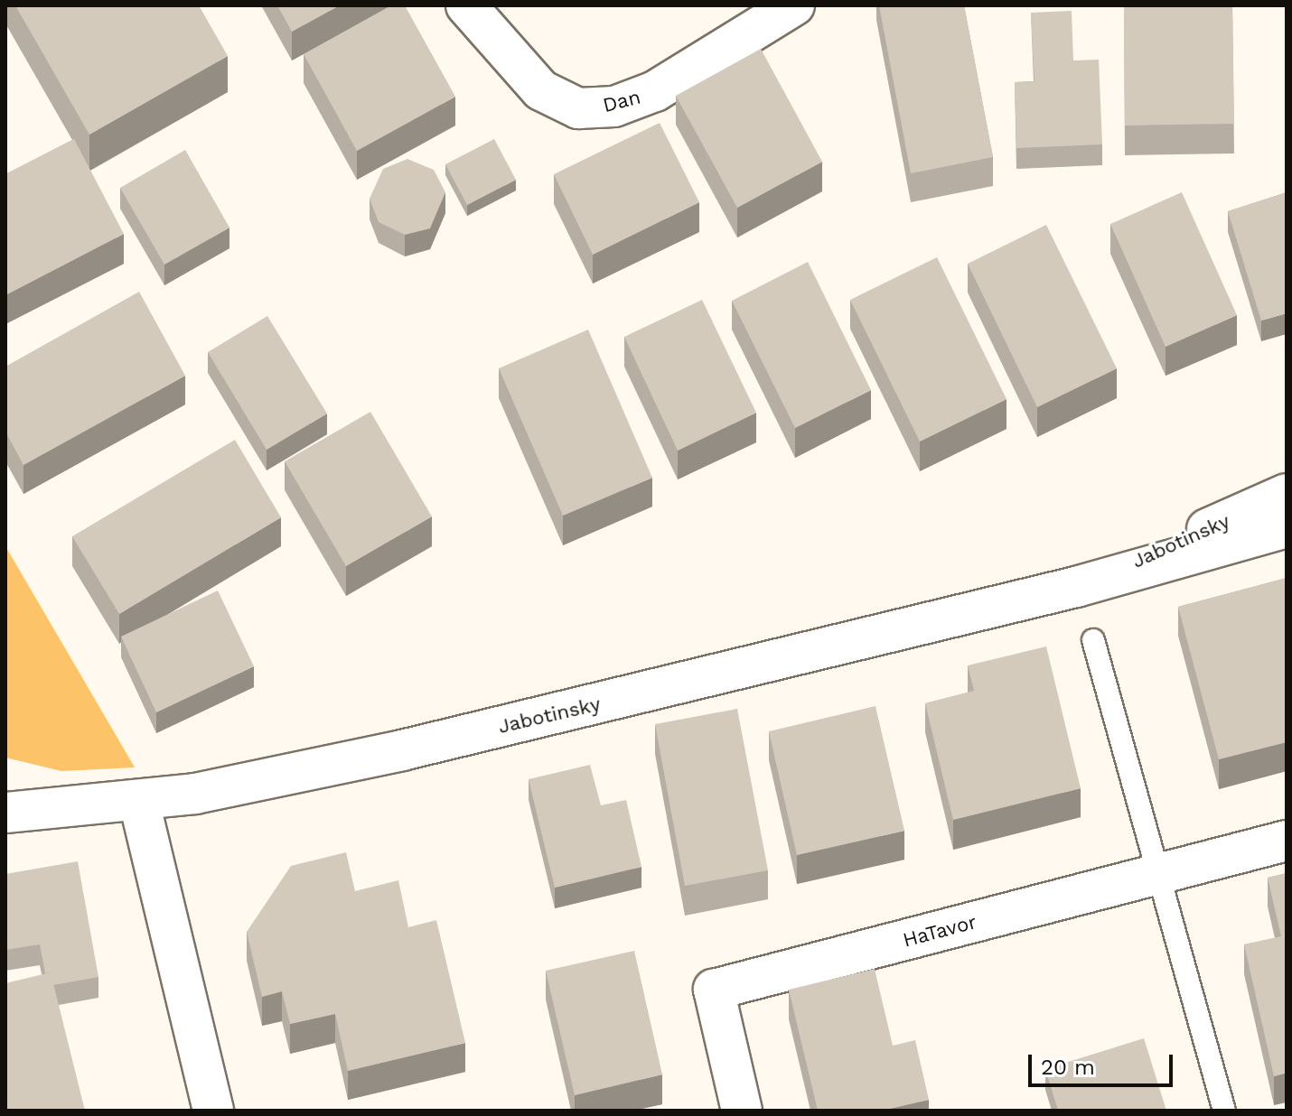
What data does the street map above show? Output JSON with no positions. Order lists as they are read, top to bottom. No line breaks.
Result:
{"streets":{"street":["Dan","Jabotinsky","HaTavor"]},"scale_bar":"20 m"}
